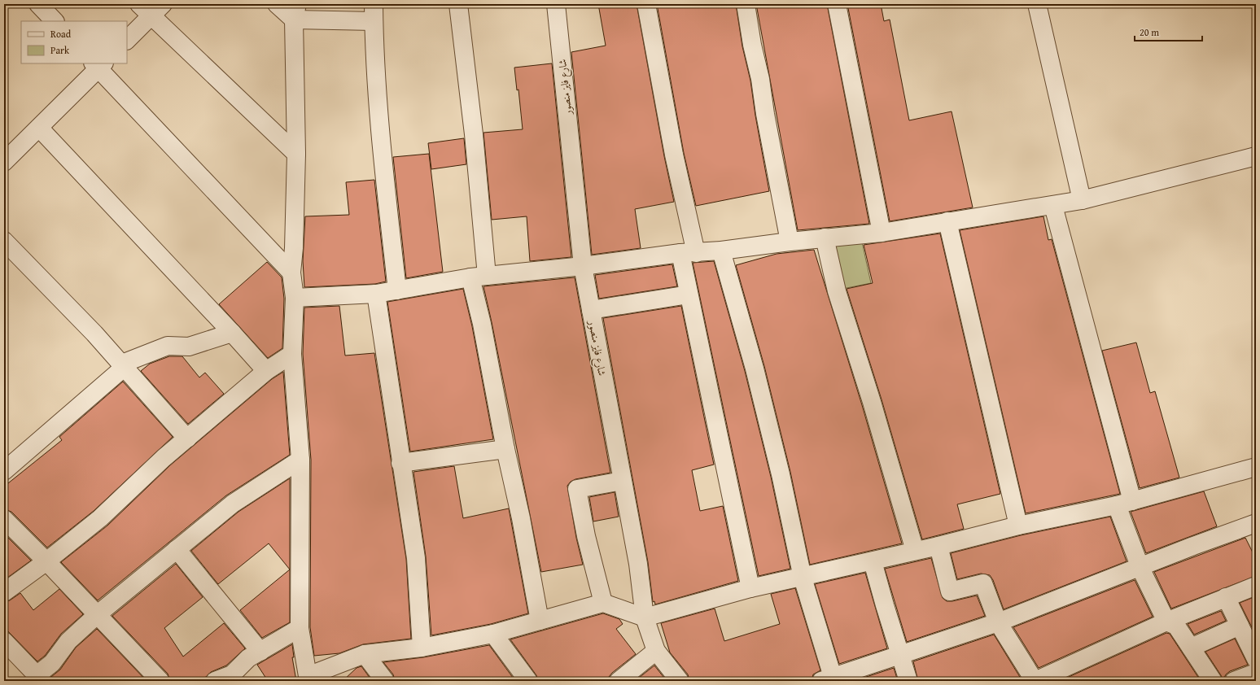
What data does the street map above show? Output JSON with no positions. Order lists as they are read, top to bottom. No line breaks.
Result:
{"streets":{"street":["شارع فايز منصور"]},"legend":["Road","Park"],"scale_bar":"20 m"}
